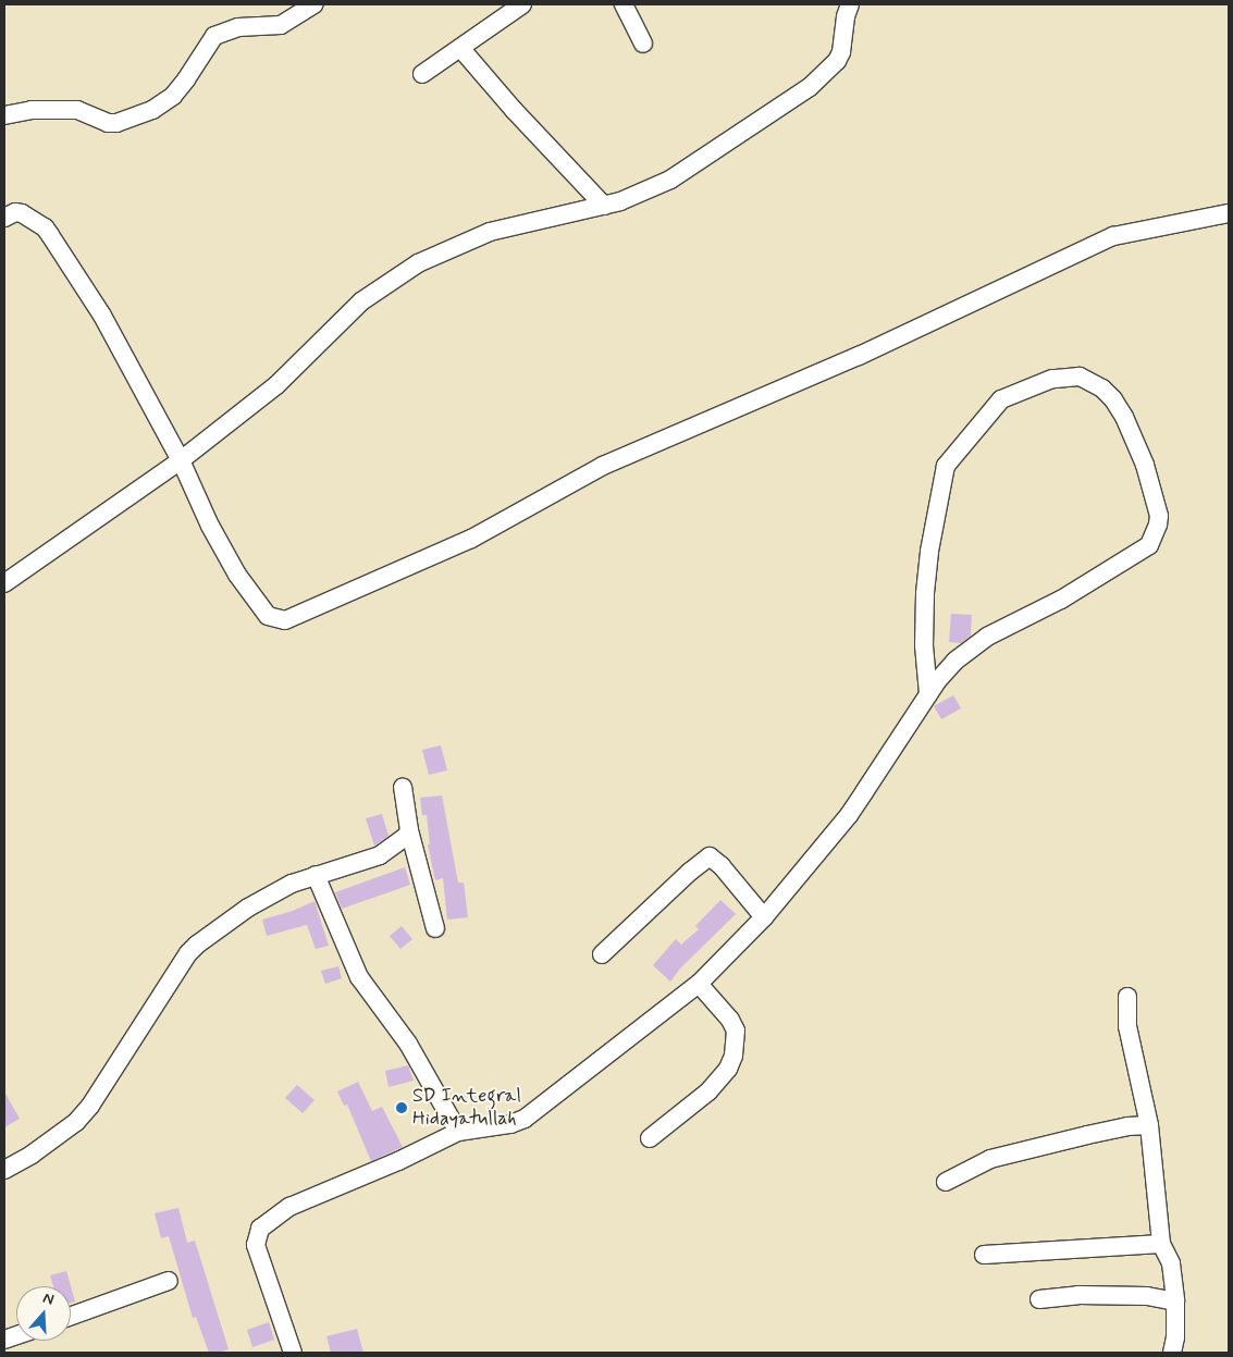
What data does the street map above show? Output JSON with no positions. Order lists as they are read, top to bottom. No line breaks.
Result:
{"places":["SD Integral Hidayatullah"],"north":"top"}
